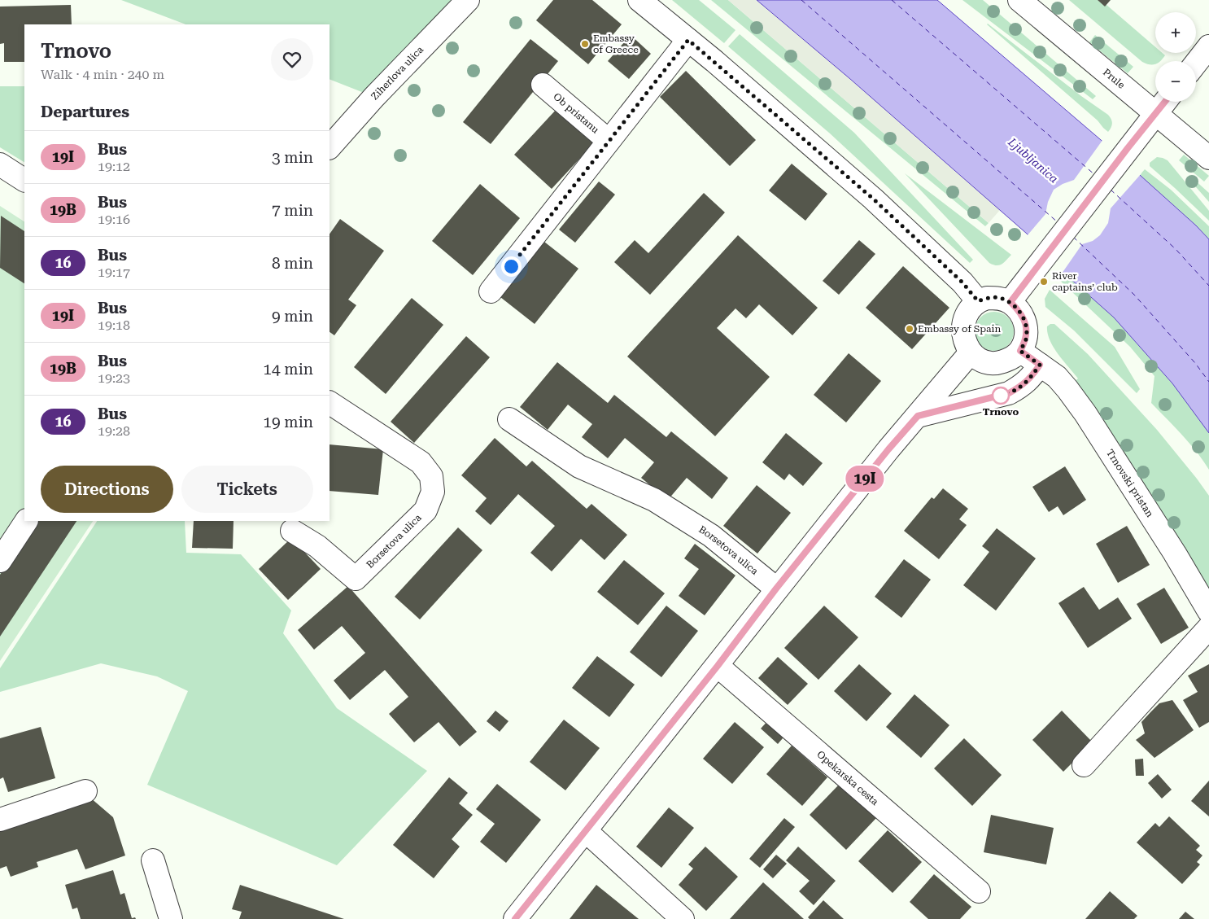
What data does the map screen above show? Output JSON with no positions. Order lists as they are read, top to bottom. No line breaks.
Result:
{"streets":{"street":["Ziherlova ulica","Prule","Ob pristanu","Trnovski pristan","Borsetova ulica","Opekarska cesta"]},"water":["Ljubljanica"],"places":["Embassy of Greece","River captains’ club","Embassy of Spain","Trnovo"],"lines":["bus line 19I"],"page":{"on_map":"19I","map_buttons":["+","−"],"heading":[["Trnovo","Walk · 4 min · 240 m"],"Departures"],"list":[{"mark":"19I","name":"Bus","note":"19:12","value":"3 min"},{"mark":"19B","name":"Bus","note":"19:16","value":"7 min"},{"mark":"16","name":"Bus","note":"19:17","value":"8 min"},{"mark":"19I","name":"Bus","note":"19:18","value":"9 min"},{"mark":"19B","name":"Bus","note":"19:23","value":"14 min"},{"mark":"16","name":"Bus","note":"19:28","value":"19 min"}],"buttons":["Directions","Tickets"]}}
